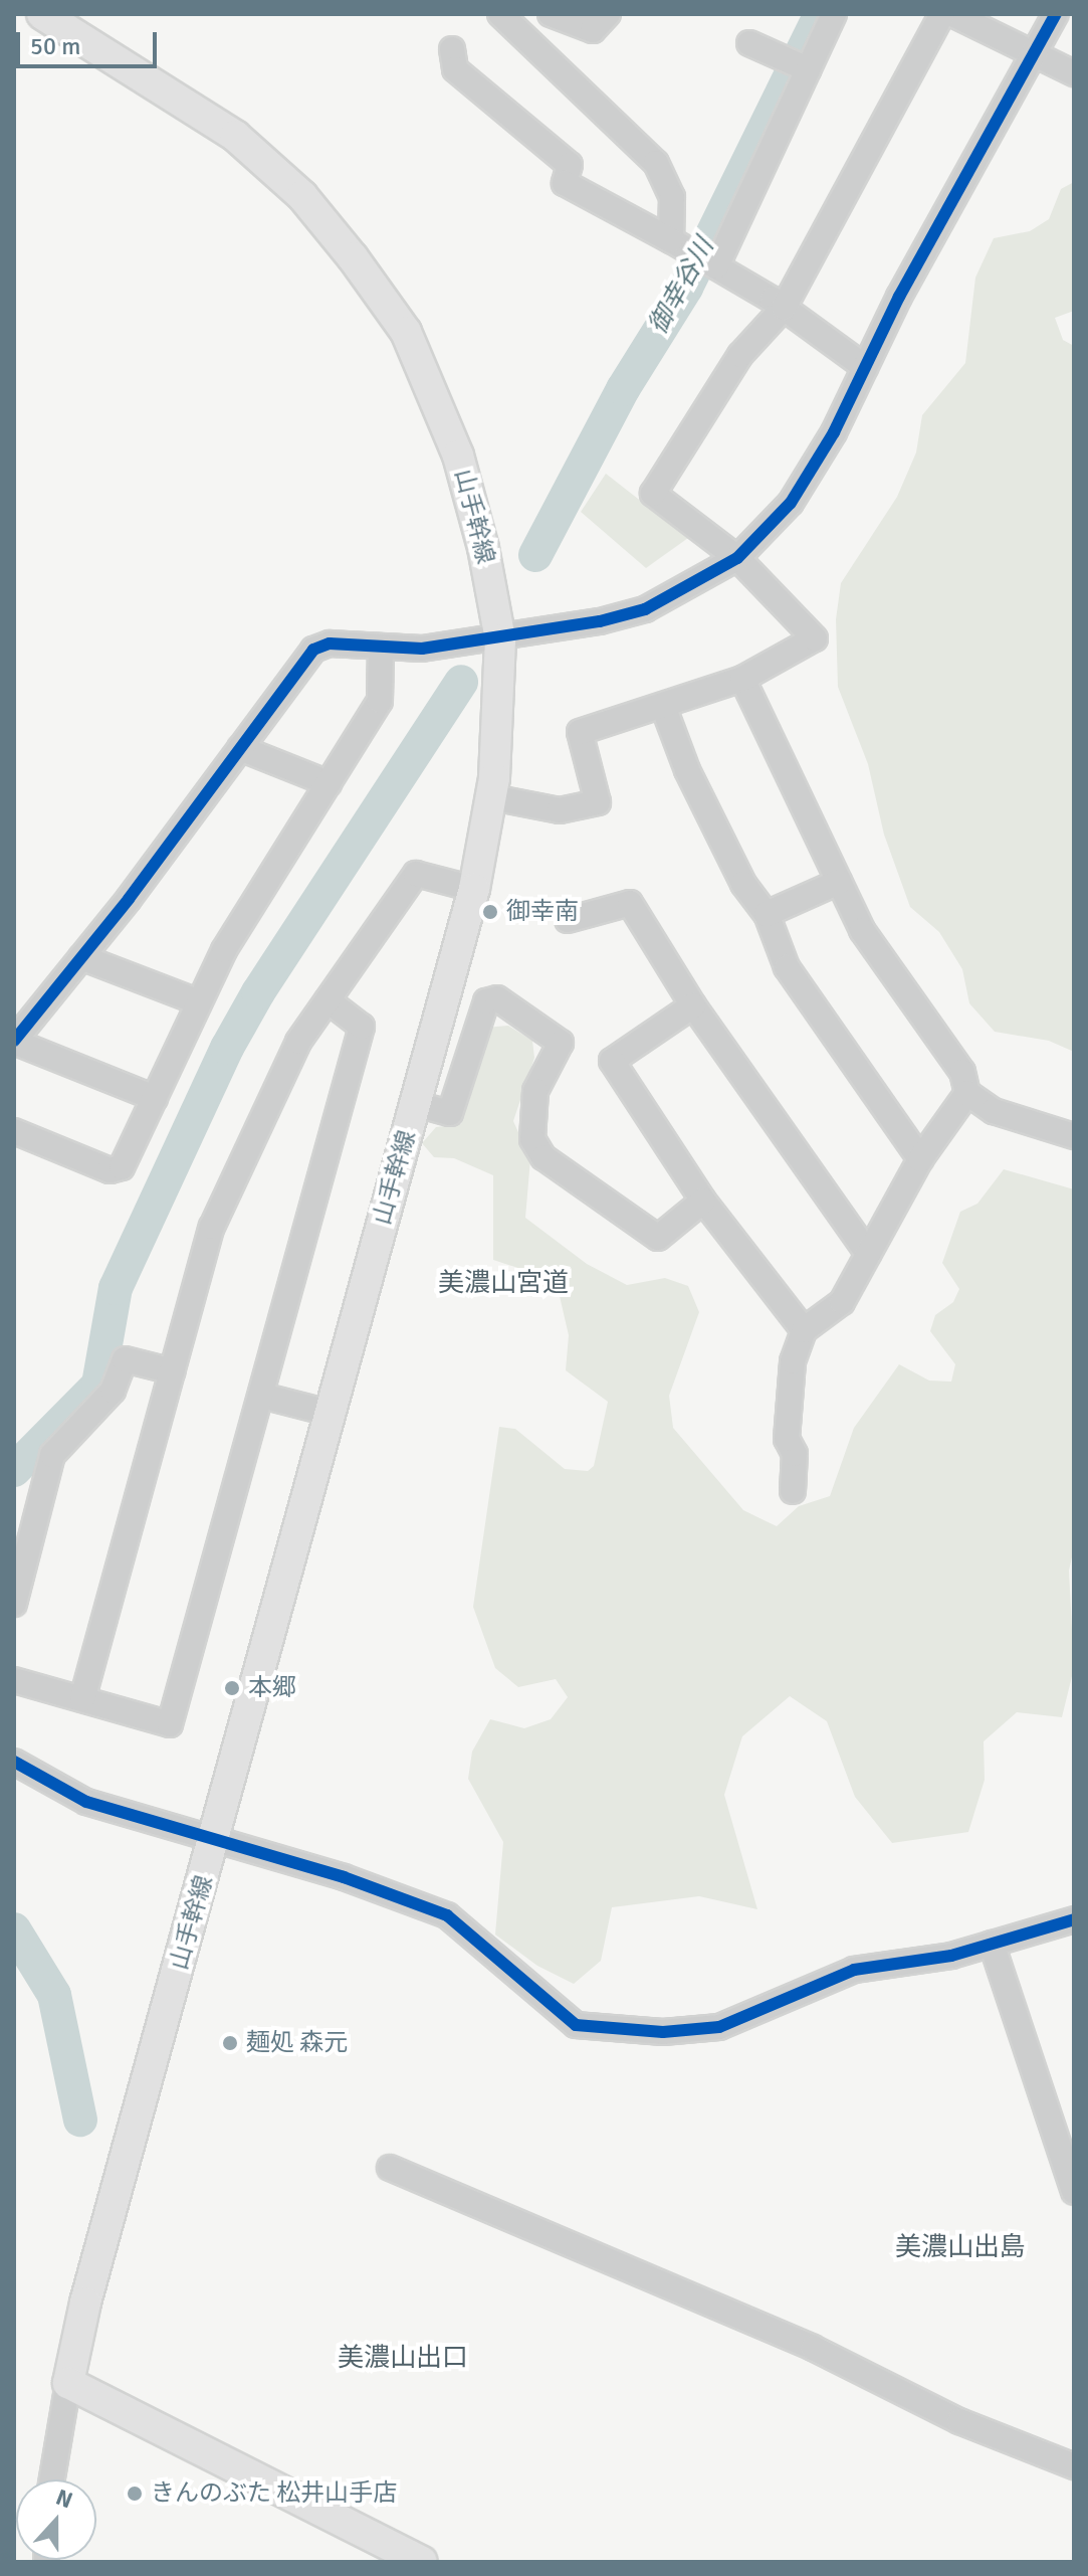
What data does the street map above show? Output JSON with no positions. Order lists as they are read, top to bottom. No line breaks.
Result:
{"streets":{"main road":["山手幹線"]},"districts":["美濃山宮道","美濃山出島","美濃山出口"],"water":["御幸谷川"],"places":["御幸南","本郷","麺処 森元","きんのぶた 松井山手店"],"scale_bar":"50 m","north":"top"}
